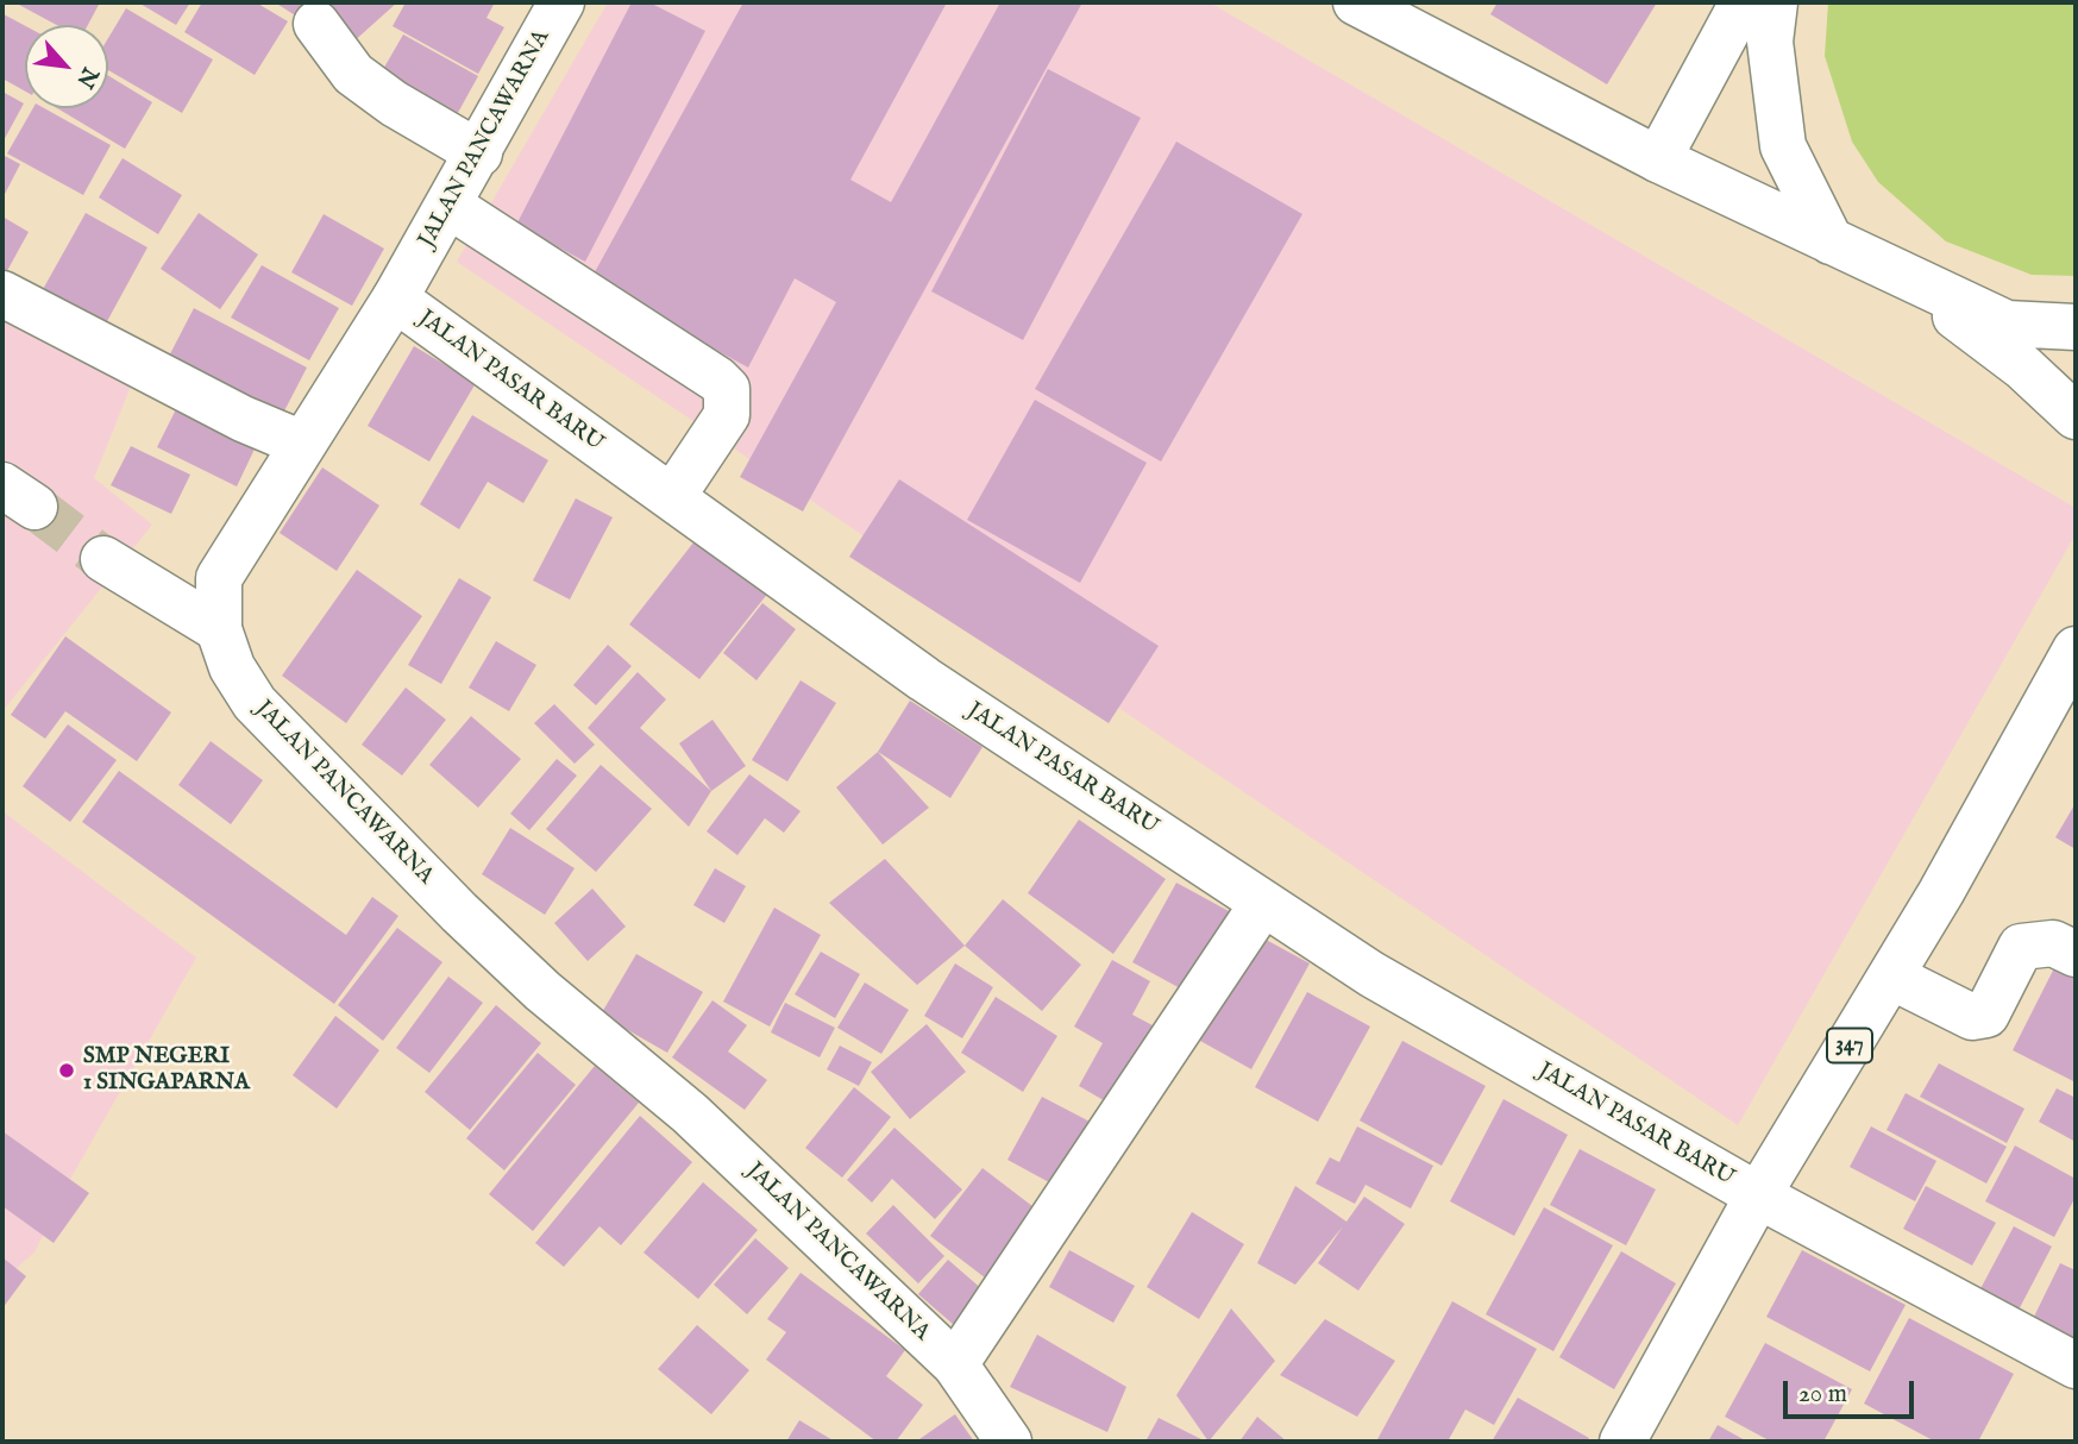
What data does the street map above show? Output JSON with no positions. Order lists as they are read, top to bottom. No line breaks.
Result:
{"streets":{"main road":["JALAN PANCAWARNA","JALAN PASAR BARU","347"]},"crossings":[["JALAN PANCAWARNA","JALAN PASAR BARU"],["JALAN PASAR BARU","347"]],"places":["SMP NEGERI 1 SINGAPARNA"],"scale_bar":"20 m","north":"bottom right"}
